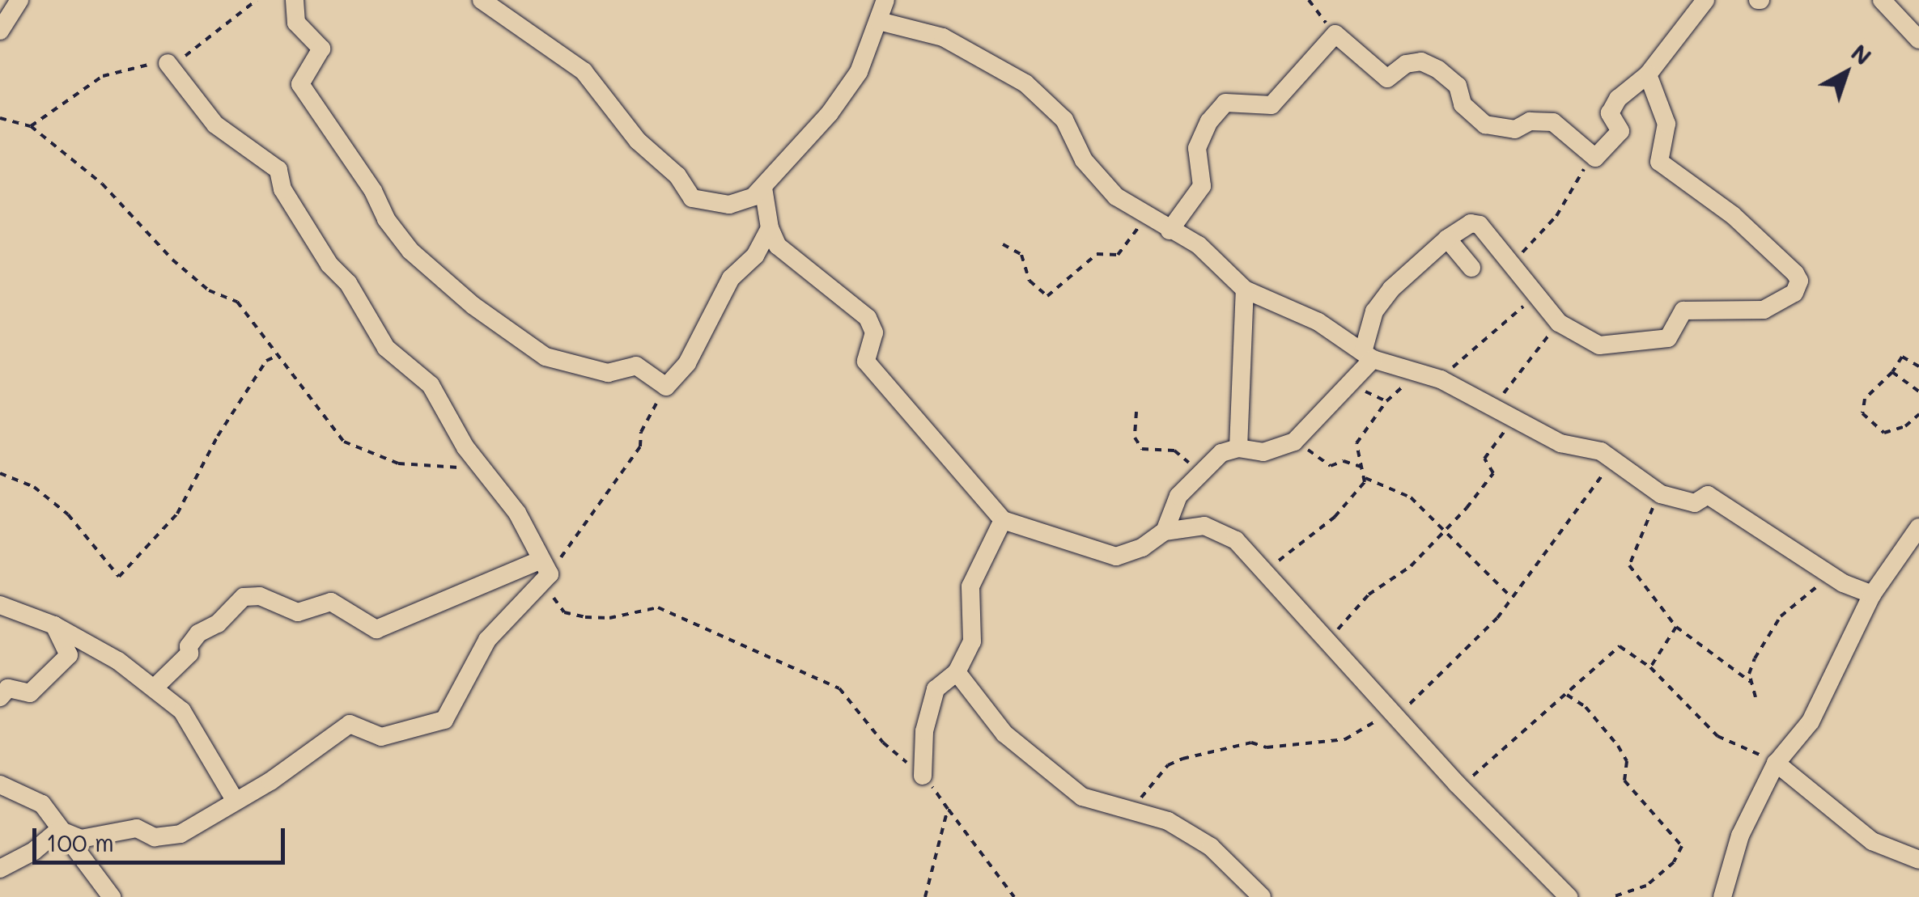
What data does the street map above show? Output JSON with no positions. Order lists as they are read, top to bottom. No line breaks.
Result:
{"scale_bar":"100 m","north":"top right"}
